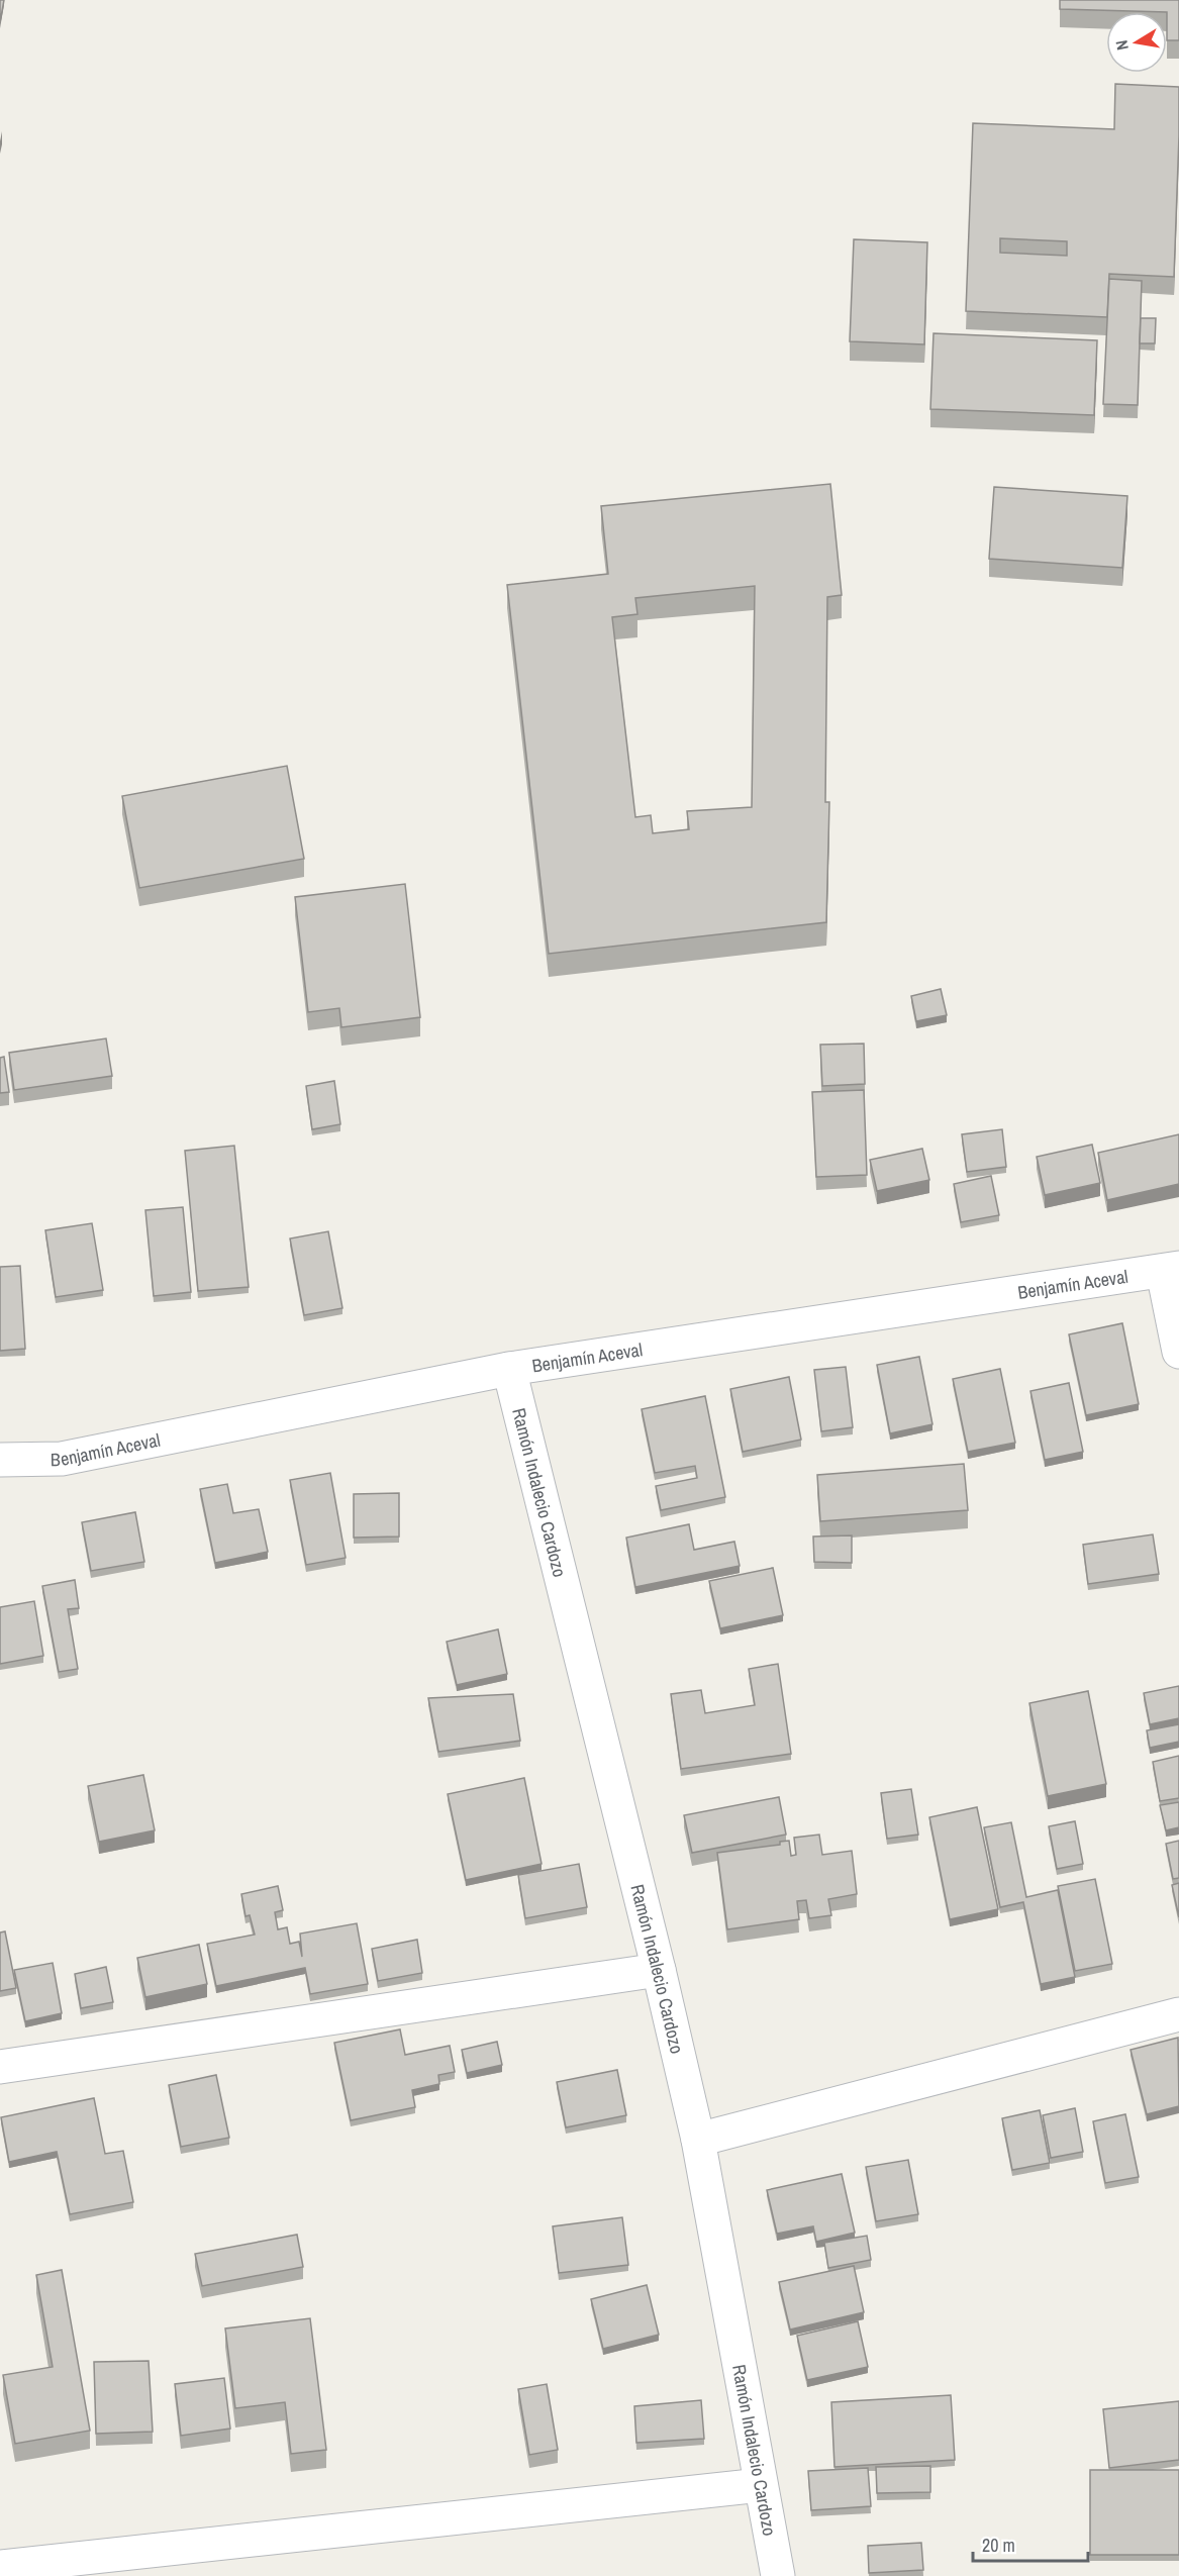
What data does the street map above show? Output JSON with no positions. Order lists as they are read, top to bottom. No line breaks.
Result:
{"streets":{"street":["Benjamín Aceval","Ramón Indalecio Cardozo"]},"crossings":[["Benjamín Aceval","Ramón Indalecio Cardozo"]],"scale_bar":"20 m","north":"left"}
